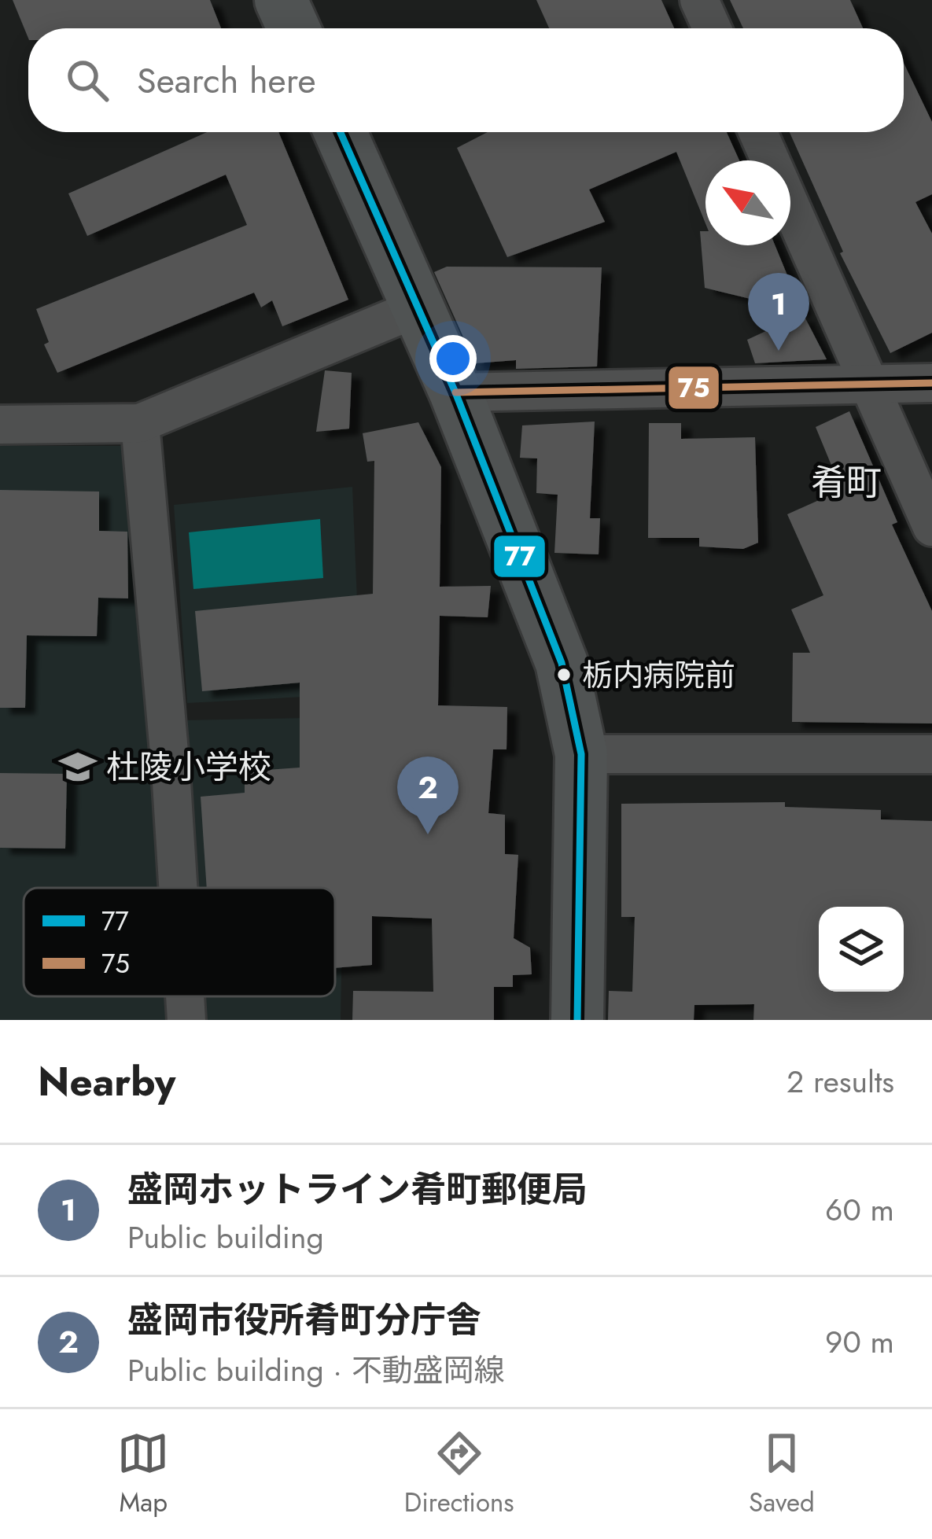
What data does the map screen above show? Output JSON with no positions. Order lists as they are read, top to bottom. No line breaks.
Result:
{"districts":["肴町"],"places":{"other":["栃内病院前"],"school or university":["杜陵小学校"]},"lines":["transit line 77","transit line 75"],"legend":["77","75"],"north":"top left","page":{"search":"Search here","pins":["1","2"],"heading":["Nearby","2 results"],"list":[{"mark":"1","name":"盛岡ホットライン肴町郵便局","note":"Public building","value":"60 m"},{"mark":"2","name":"盛岡市役所肴町分庁舎","note":"Public building · 不動盛岡線","value":"90 m"}],"nav":["Map","Directions","Saved"]}}
